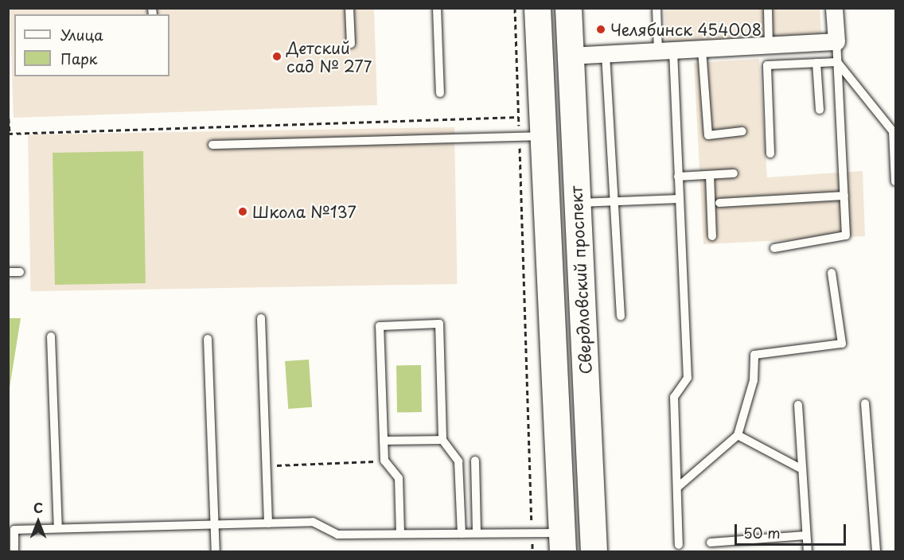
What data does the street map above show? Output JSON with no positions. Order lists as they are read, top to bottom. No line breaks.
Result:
{"streets":{"main road":["Свердловский проспект"]},"places":["Челябинск 454008","Детский сад № 277","Школа №137"],"legend":["Улица","Парк"],"scale_bar":"50 m","north":"top"}
